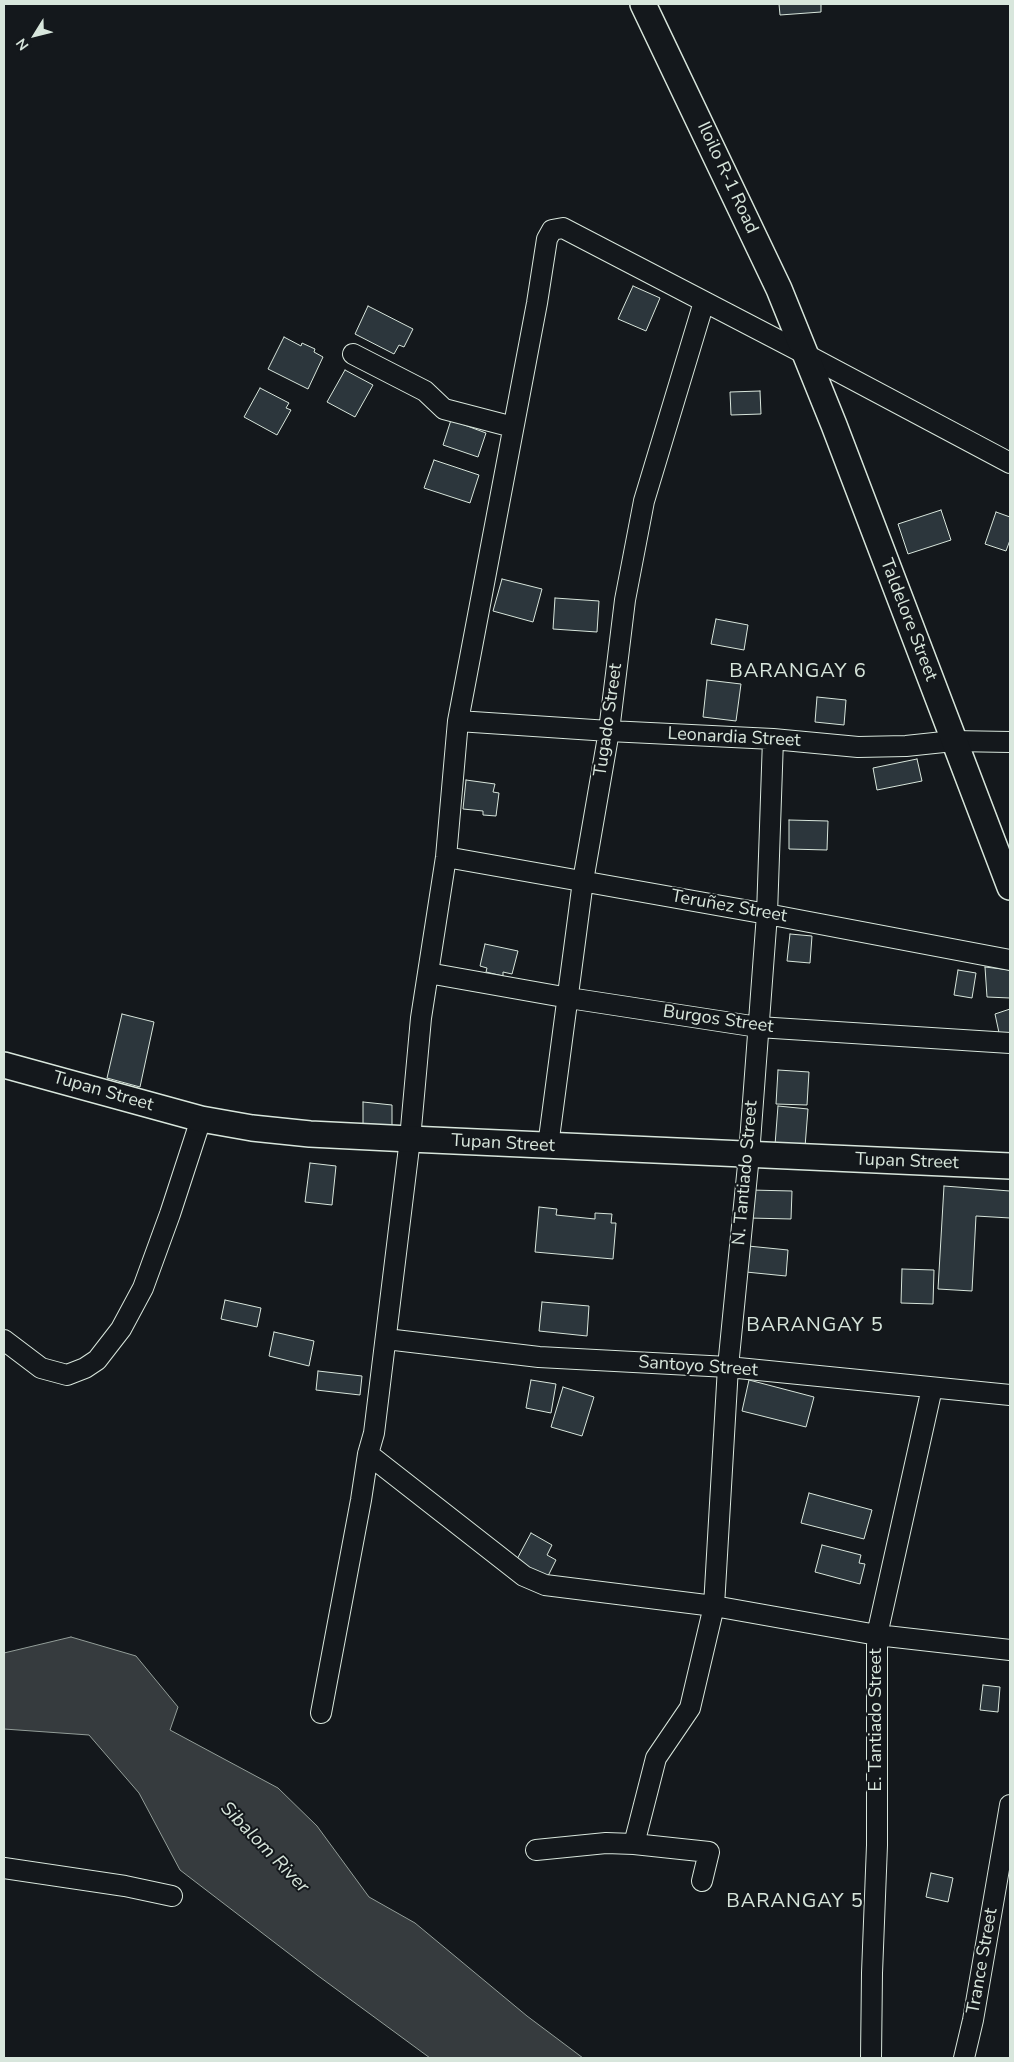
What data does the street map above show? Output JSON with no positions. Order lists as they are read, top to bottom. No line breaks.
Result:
{"streets":{"main road":["Iloilo R-1 Road","Taldelore Street","Tupan Street"],"street":["Tugado Street","Leonardia Street","Teruñez Street","Burgos Street","N. Tantiado Street","Santoyo Street","E. Tantiado Street","Trance Street"]},"crossings":[["Iloilo R-1 Road","Taldelore Street"],["Taldelore Street","Leonardia Street"],["Tugado Street","Leonardia Street"],["Tugado Street","Teruñez Street"],["Tugado Street","Burgos Street"],["Tugado Street","Tupan Street"],["Leonardia Street","N. Tantiado Street"],["Teruñez Street","N. Tantiado Street"],["Burgos Street","N. Tantiado Street"],["Tupan Street","N. Tantiado Street"],["N. Tantiado Street","Santoyo Street"],["Santoyo Street","E. Tantiado Street"]],"districts":["BARANGAY 6","BARANGAY 5","BARANGAY 5"],"water":["Sibalom River"],"north":"bottom left"}
